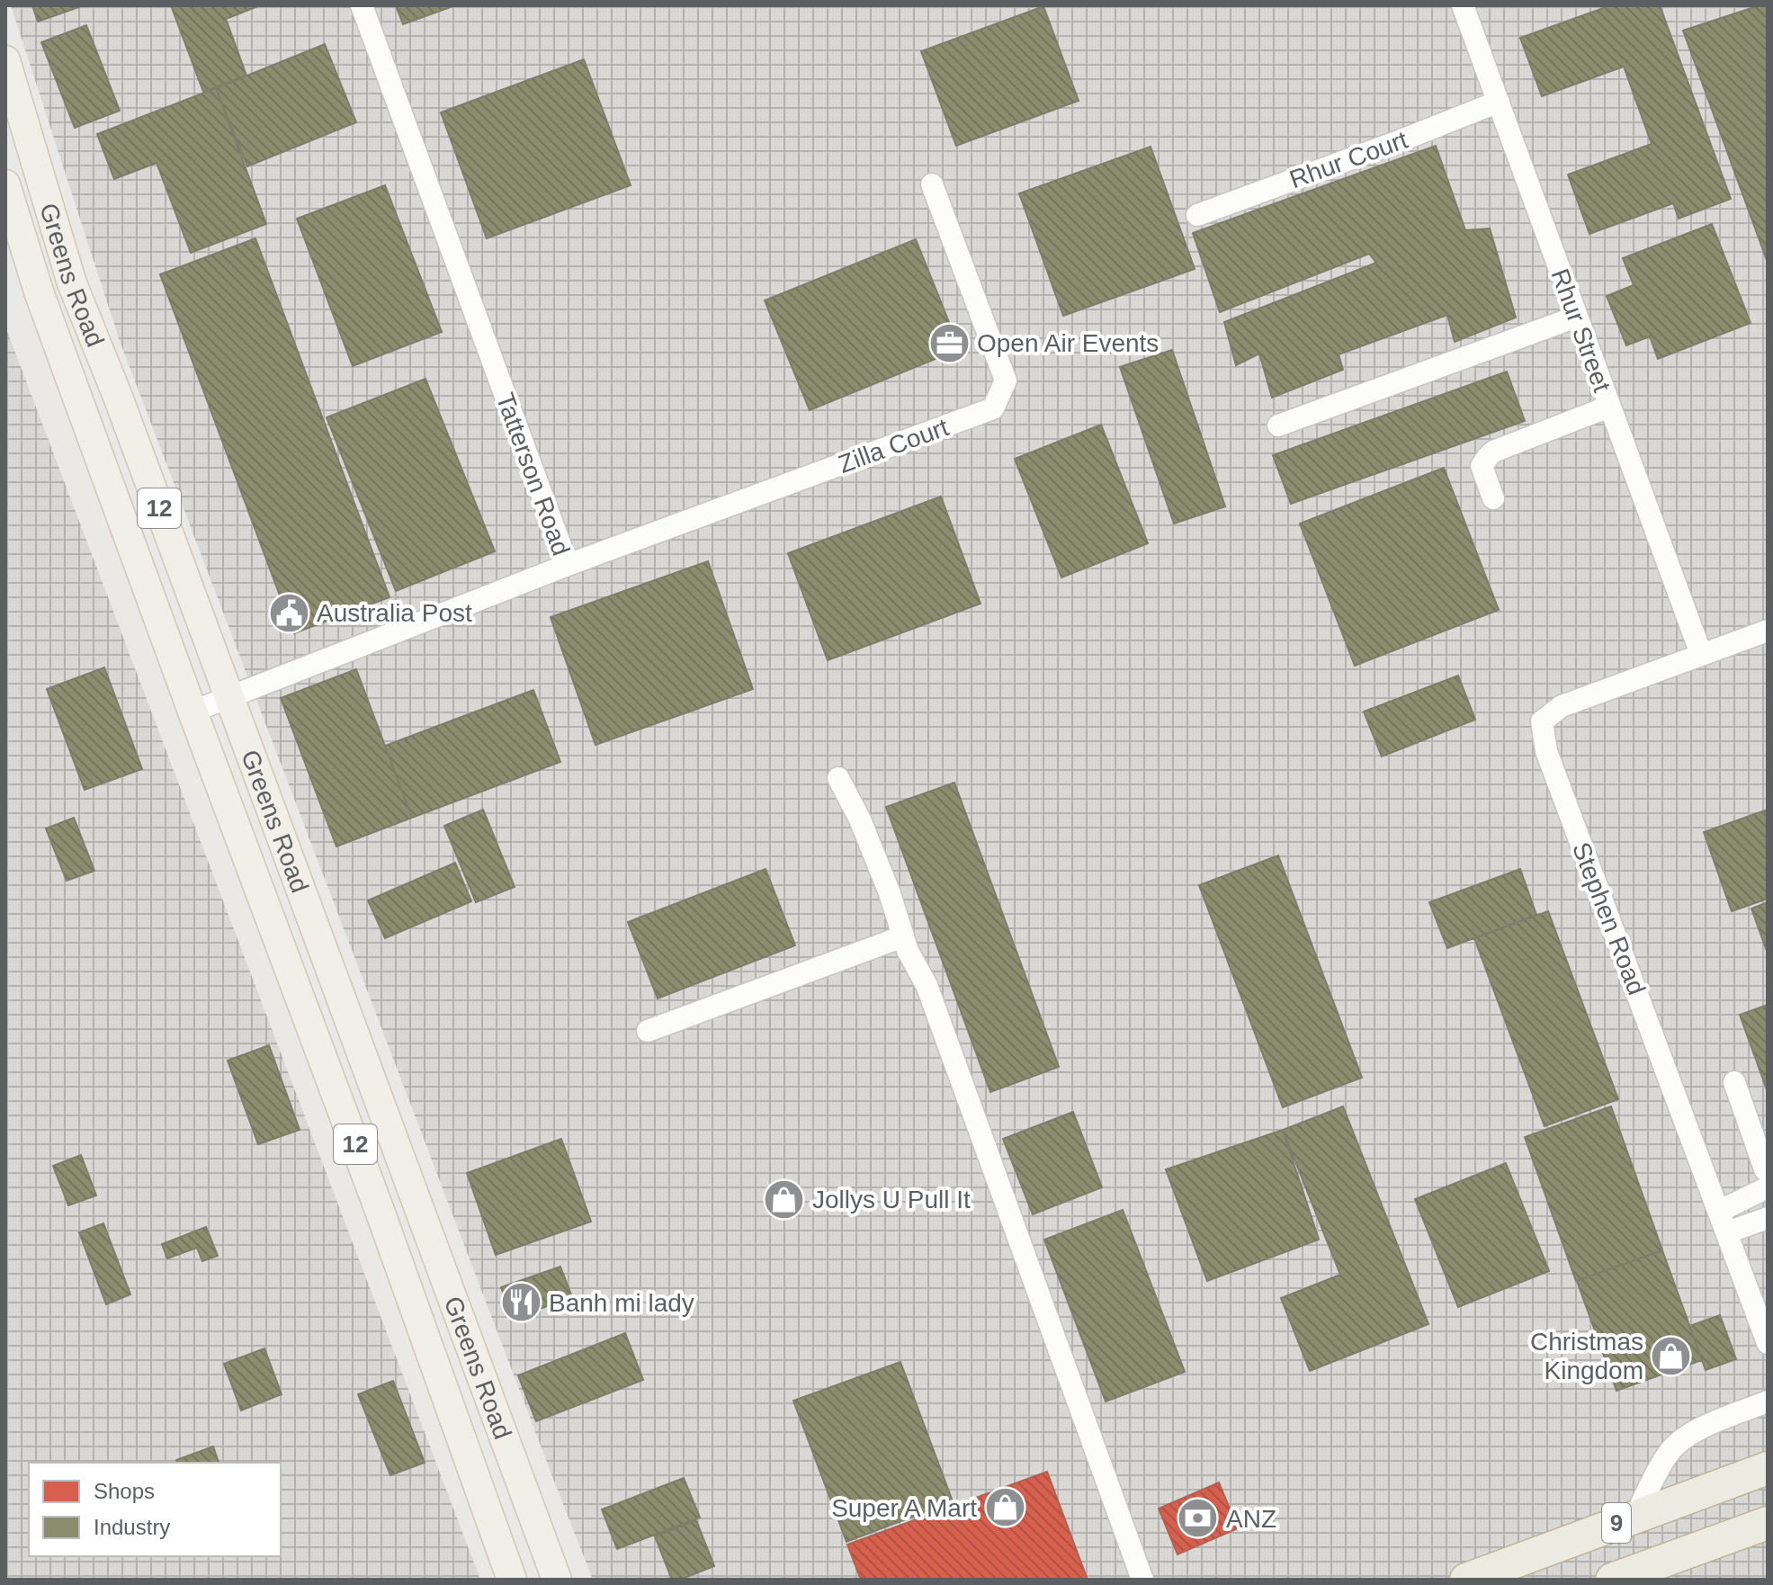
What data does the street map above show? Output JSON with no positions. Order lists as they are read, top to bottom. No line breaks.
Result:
{"streets":{"highway":["9"],"main road":["Greens Road","12"],"street":["Rhur Court","Rhur Street","Zilla Court","Tatterson Road","Stephen Road"]},"crossings":[["Rhur Court","Rhur Street"],["Greens Road","Tatterson Road"],["Rhur Street","Stephen Road"],["Zilla Court","Tatterson Road"]],"places":{"office":["Open Air Events"],"public building":["Australia Post"],"shop":["Jollys U Pull It","Christmas Kingdom","Super A Mart"],"restaurant":["Banh mi lady"],"bank":["ANZ"]},"legend":["Shops","Industry"]}
